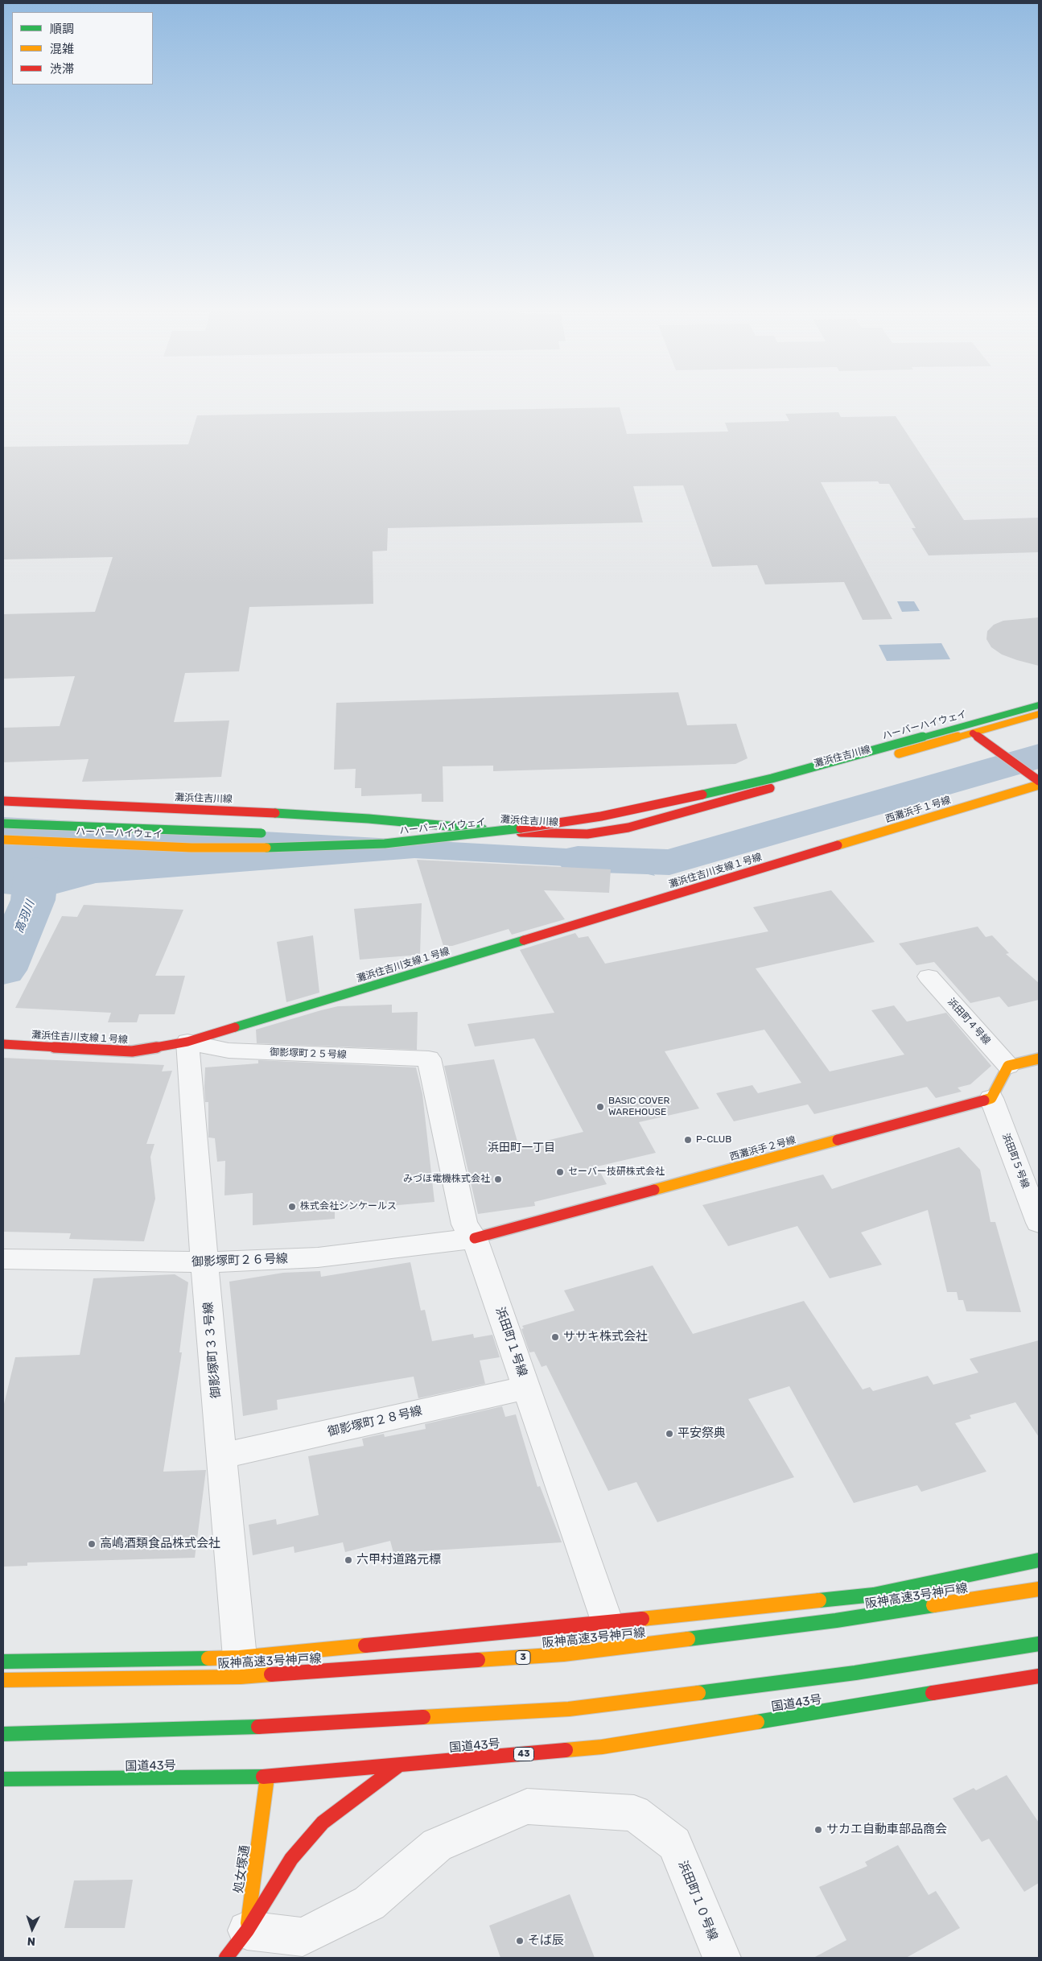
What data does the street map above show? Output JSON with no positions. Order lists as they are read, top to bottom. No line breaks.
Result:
{"streets":{"main road":["ハーバーハイウェイ","灘浜住吉川線","西灘浜手１号線","灘浜住吉川支線１号線","西灘浜手２号線","阪神高速3号神戸線","3","国道43号","43","処女塚通"],"street":["浜田町４号線","御影塚町２５号線","浜田町５号線","御影塚町２６号線","浜田町１号線","御影塚町３３号線","御影塚町２８号線","浜田町１０号線"]},"crossings":[["西灘浜手１号線","灘浜住吉川支線１号線"],["灘浜住吉川支線１号線","御影塚町２５号線"],["灘浜住吉川支線１号線","御影塚町３３号線"],["御影塚町２５号線","浜田町１号線"],["御影塚町２５号線","御影塚町３３号線"],["西灘浜手２号線","浜田町５号線"],["西灘浜手２号線","御影塚町２６号線"],["西灘浜手２号線","浜田町１号線"],["御影塚町２６号線","浜田町１号線"],["御影塚町２６号線","御影塚町３３号線"],["浜田町１号線","御影塚町２８号線"],["御影塚町３３号線","御影塚町２８号線"],["国道43号","処女塚通"],["処女塚通","浜田町１０号線"]],"districts":["浜田町一丁目"],"water":["高羽川"],"places":["BASIC COVER WAREHOUSE","P-CLUB","セーバー技研株式会社","みづほ電機株式会社","株式会社シンケールス","ササキ株式会社","平安祭典","高嶋酒類食品株式会社","六甲村道路元標","サカエ自動車部品商会","そば辰"],"legend":["順調","混雑","渋滞"],"north":"bottom"}
